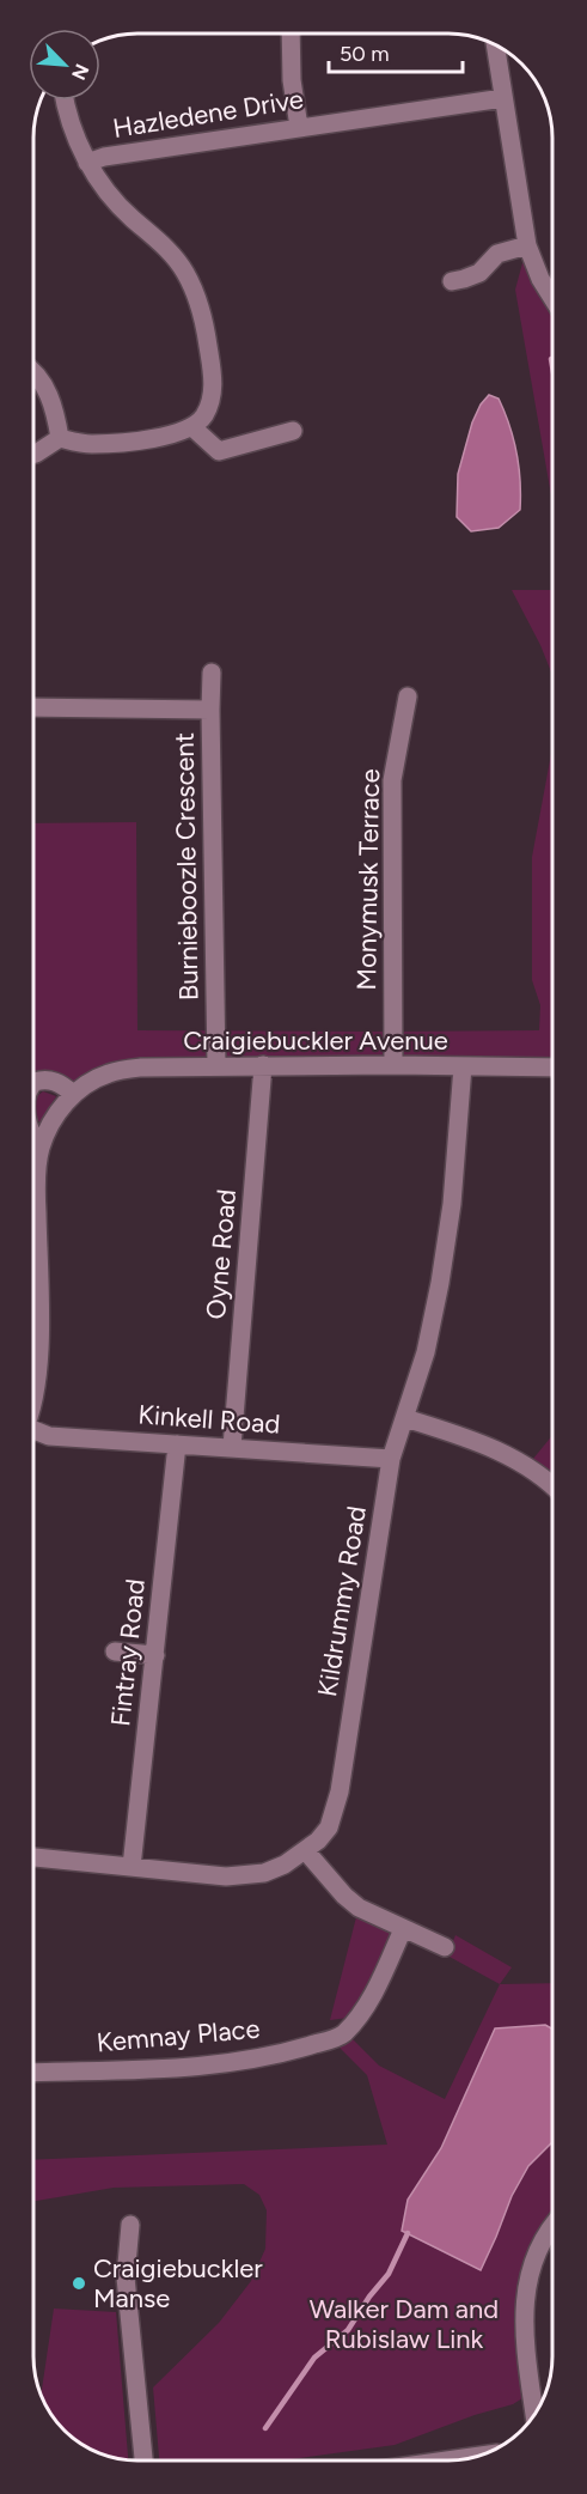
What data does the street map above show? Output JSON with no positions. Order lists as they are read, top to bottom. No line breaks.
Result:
{"streets":{"street":["Hazledene Drive","Burnieboozle Crescent","Monymusk Terrace","Craigiebuckler Avenue","Oyne Road","Kinkell Road","Kildrummy Road","Fintray Road","Kemnay Place"]},"crossings":[["Burnieboozle Crescent","Craigiebuckler Avenue"],["Monymusk Terrace","Craigiebuckler Avenue"],["Craigiebuckler Avenue","Oyne Road"],["Craigiebuckler Avenue","Kildrummy Road"],["Oyne Road","Kinkell Road"],["Kinkell Road","Kildrummy Road"],["Kinkell Road","Fintray Road"],["Kildrummy Road","Fintray Road"]],"parks":["Walker Dam and Rubislaw Link"],"places":["Craigiebuckler Manse"],"scale_bar":"50 m","north":"bottom right"}
